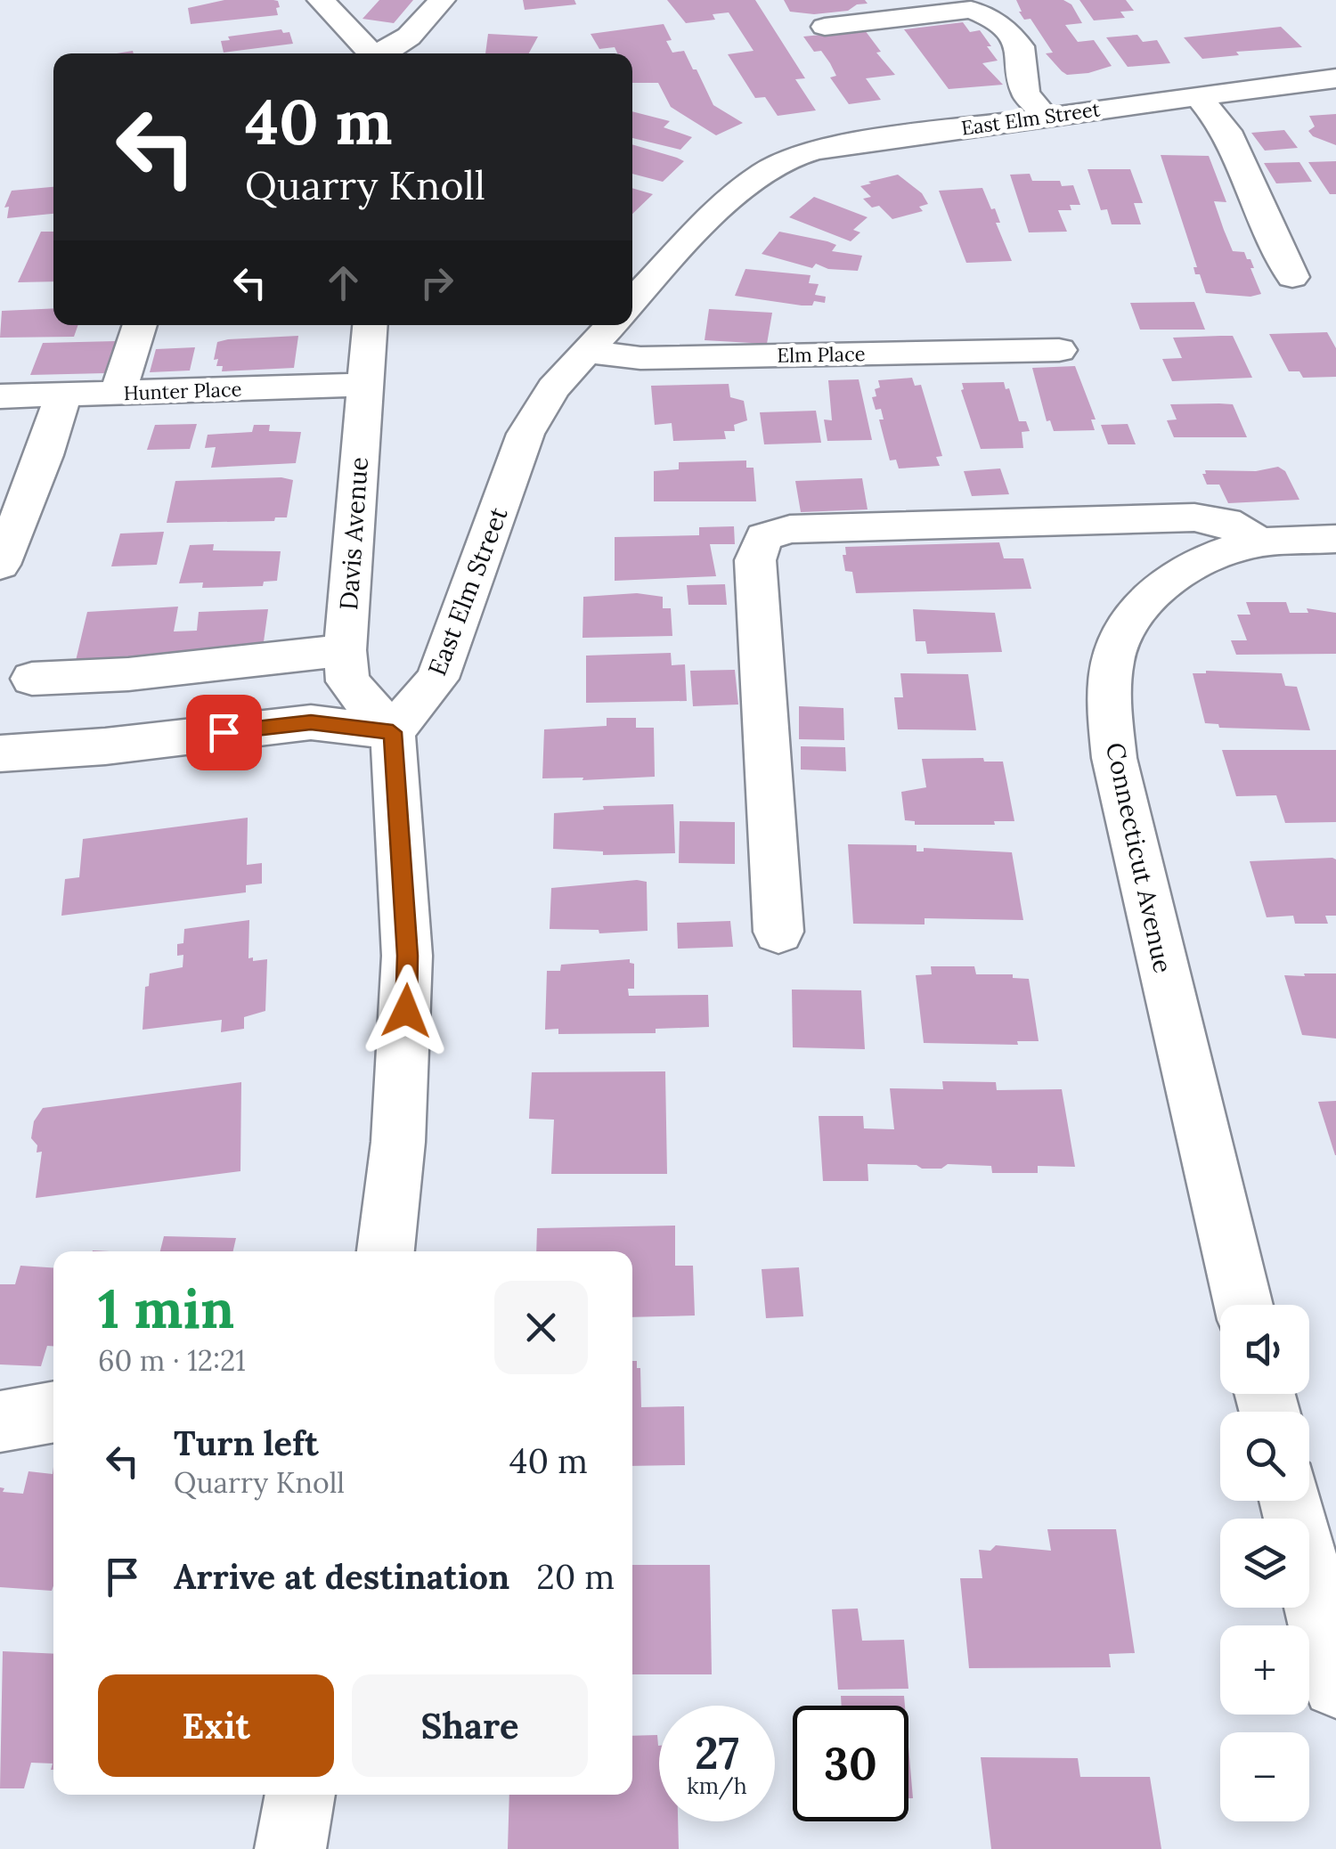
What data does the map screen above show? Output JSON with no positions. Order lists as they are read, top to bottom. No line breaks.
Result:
{"streets":{"street":["East Elm Street","Elm Place","Hunter Place","Davis Avenue","Connecticut Avenue"]},"crossings":[["East Elm Street","Elm Place"],["East Elm Street","Davis Avenue"],["Hunter Place","Davis Avenue"]],"page":{"turn":["40 m","Quarry Knoll"],"heading":["1 min","60 m · 12:21"],"map_buttons":["+","−"],"list":[{"name":"Turn left","note":"Quarry Knoll","value":"40 m"},{"name":"Arrive at destination","value":"20 m"}],"buttons":["Exit","Share"],"speed":"27 km/h","limit":"30"}}
